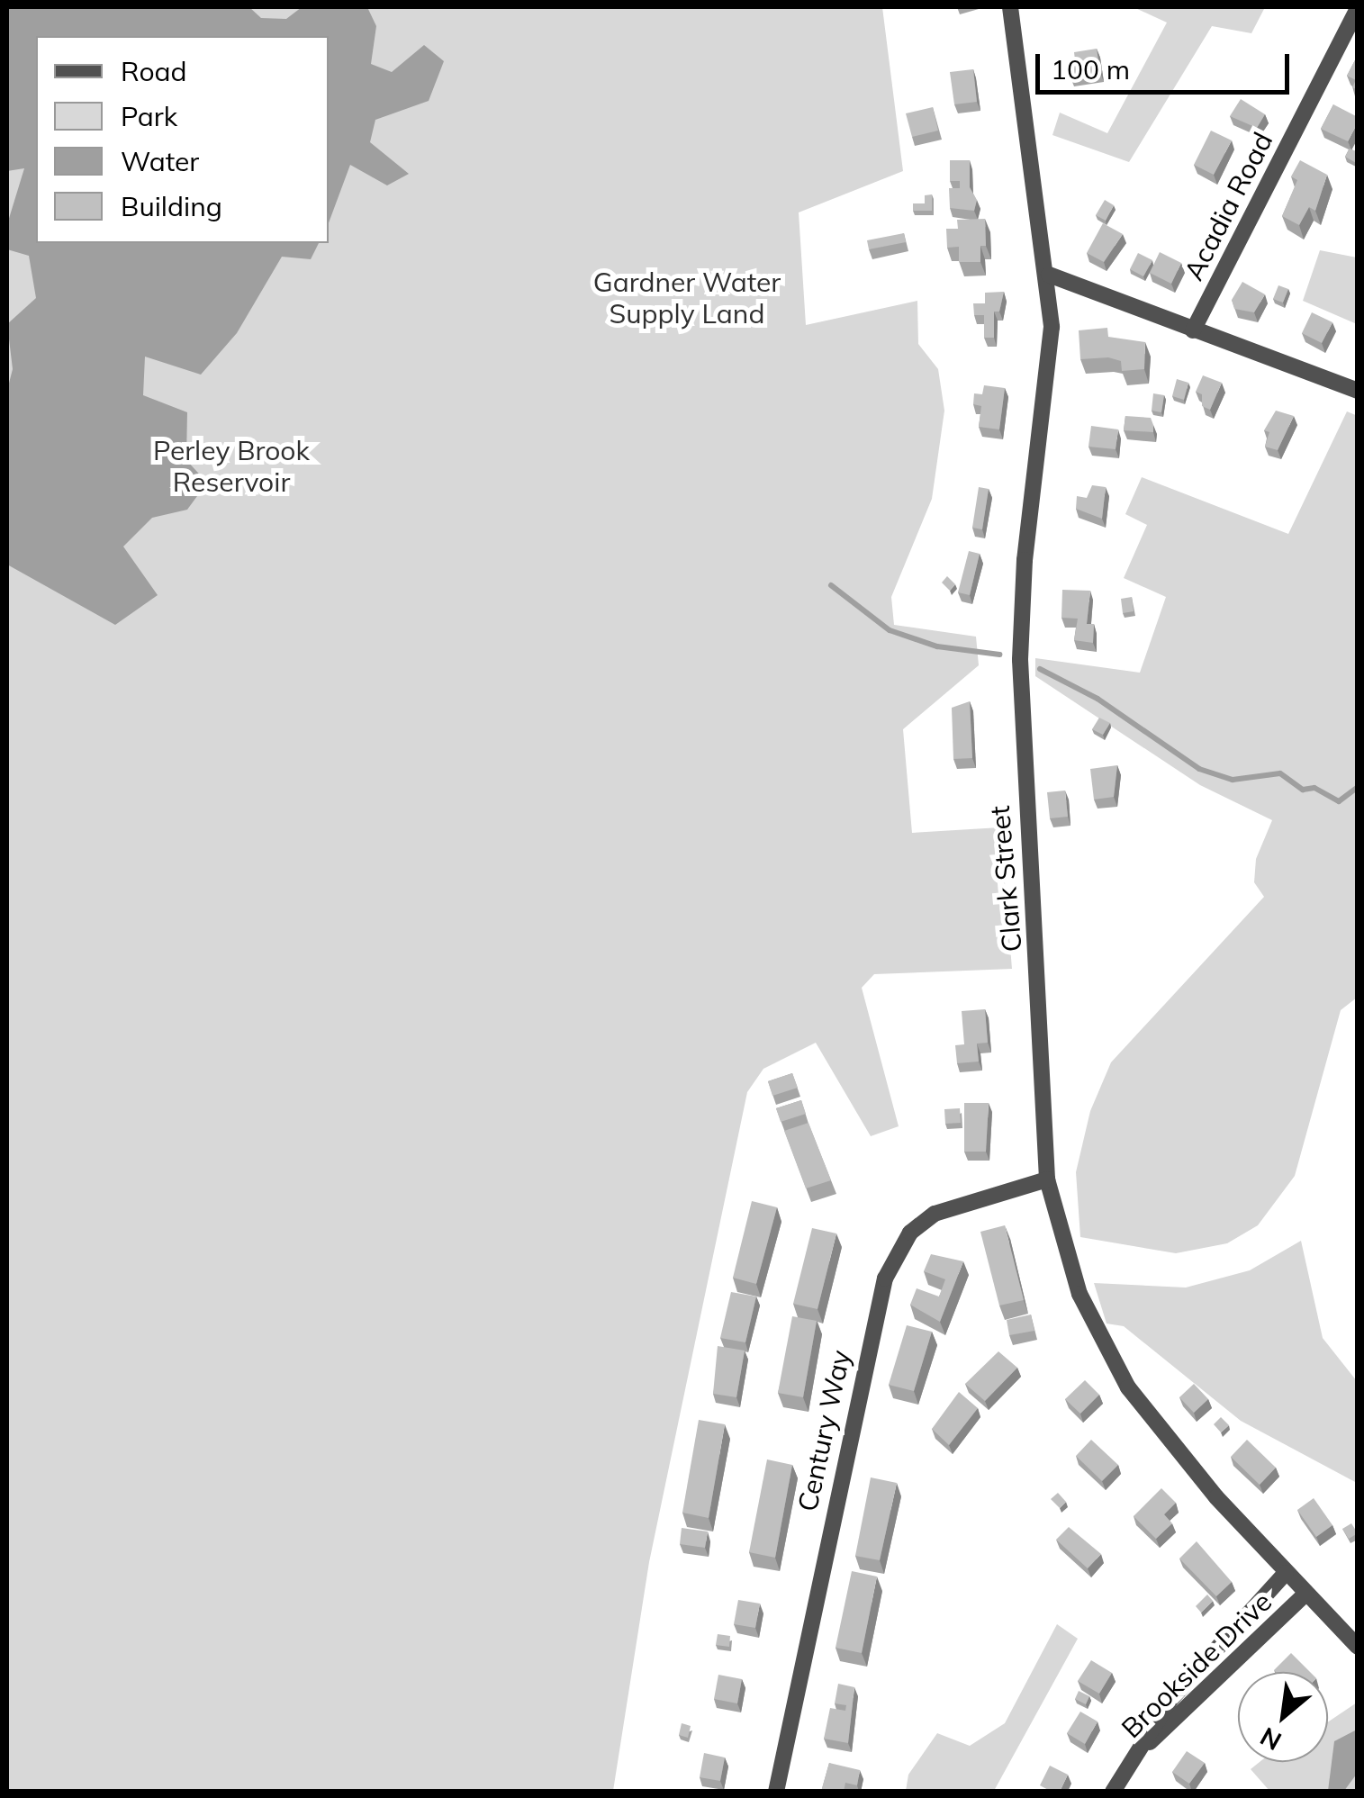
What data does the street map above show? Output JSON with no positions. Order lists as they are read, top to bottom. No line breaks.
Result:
{"streets":{"street":["Acadia Road","Clark Street","Century Way","Brookside Drive"]},"crossings":[["Clark Street","Century Way"],["Clark Street","Brookside Drive"]],"parks":["Gardner Water Supply Land","Perley Brook Reservoir"],"legend":["Road","Park","Water","Building"],"scale_bar":"100 m","north":"bottom left"}
